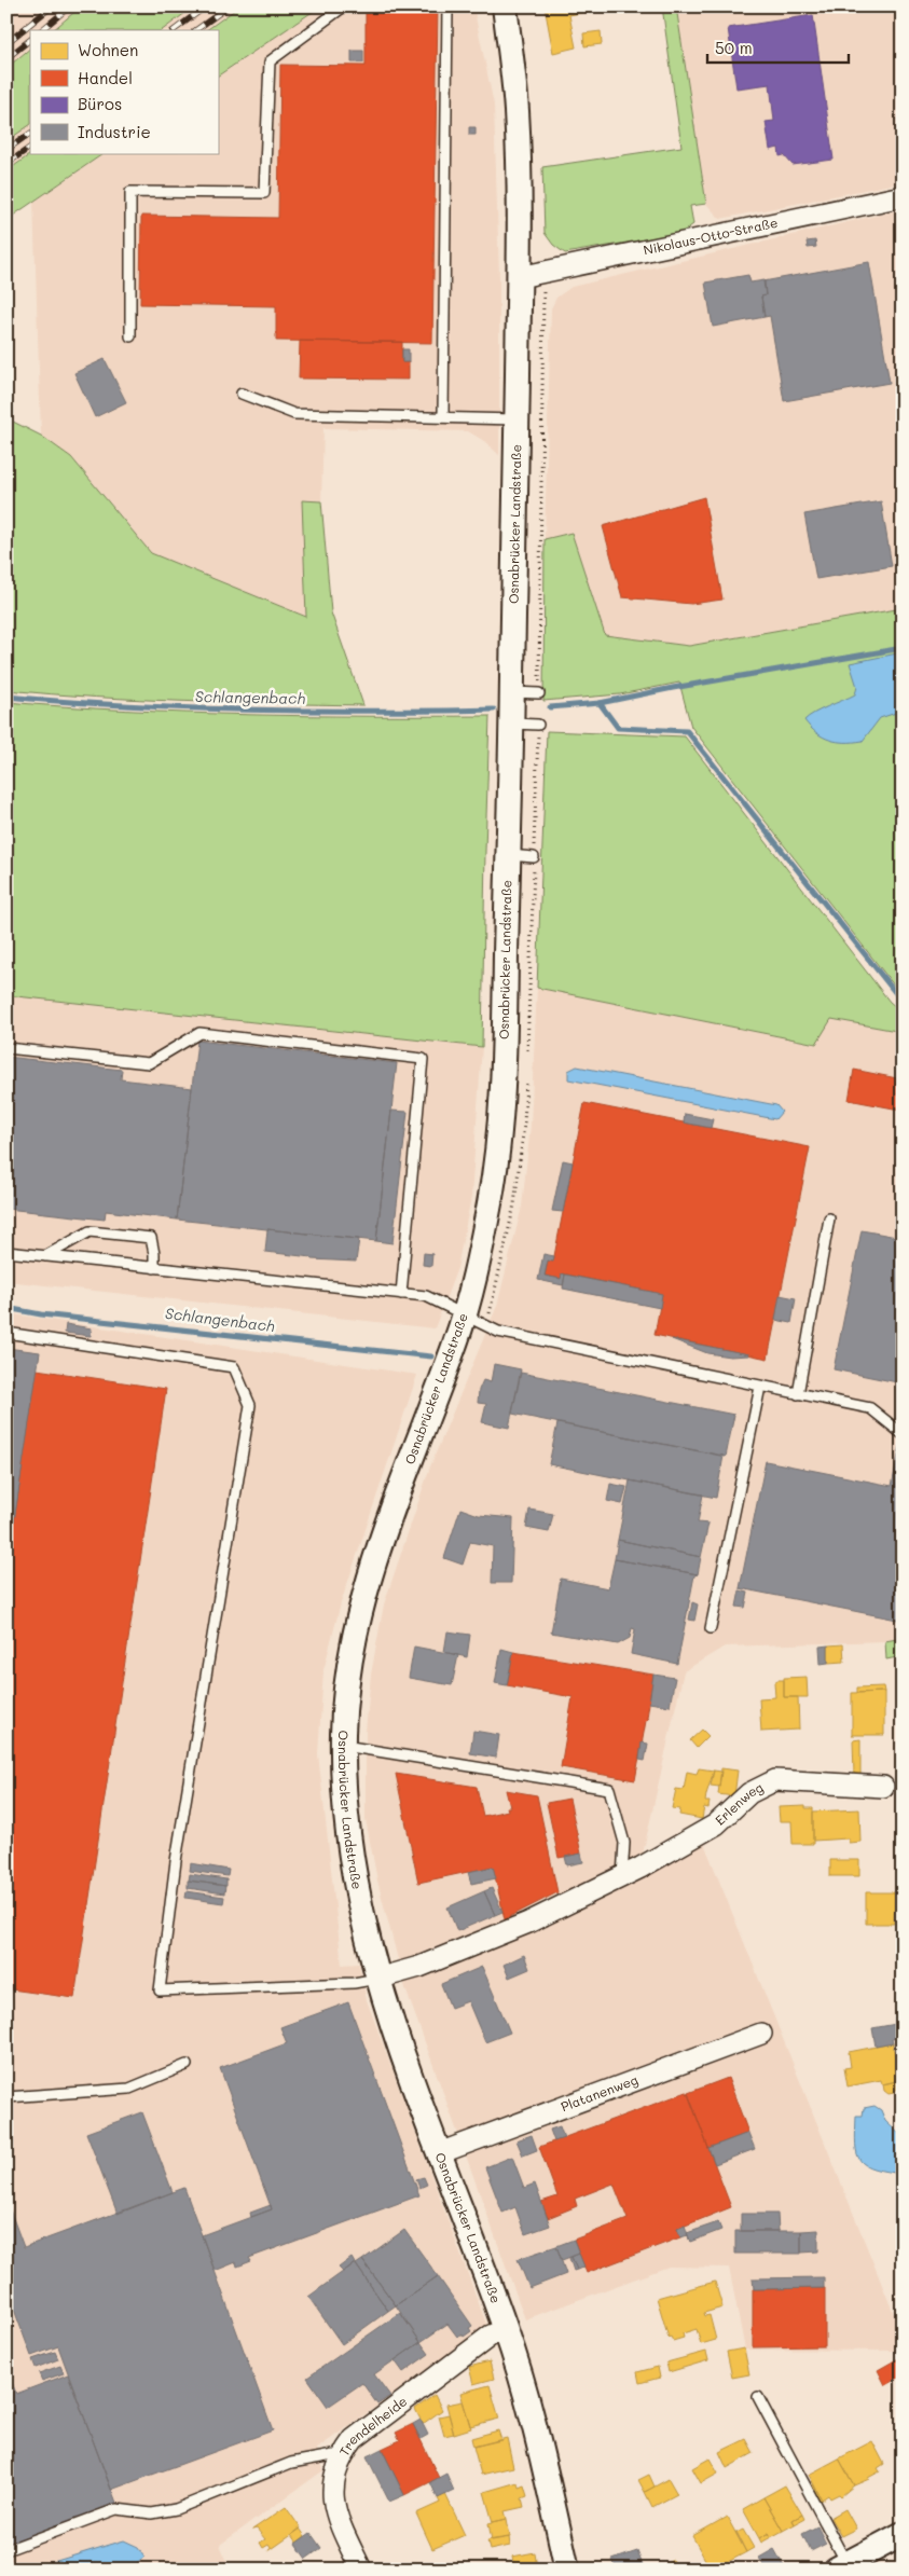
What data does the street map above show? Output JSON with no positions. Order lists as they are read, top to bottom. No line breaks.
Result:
{"streets":{"street":["Nikolaus-Otto-Straße","Osnabrücker Landstraße","Erlenweg","Platanenweg","Trendelheide"]},"crossings":[["Nikolaus-Otto-Straße","Osnabrücker Landstraße"],["Osnabrücker Landstraße","Platanenweg"],["Osnabrücker Landstraße","Trendelheide"]],"water":["Schlangenbach"],"legend":["Wohnen","Handel","Büros","Industrie"],"scale_bar":"50 m"}
